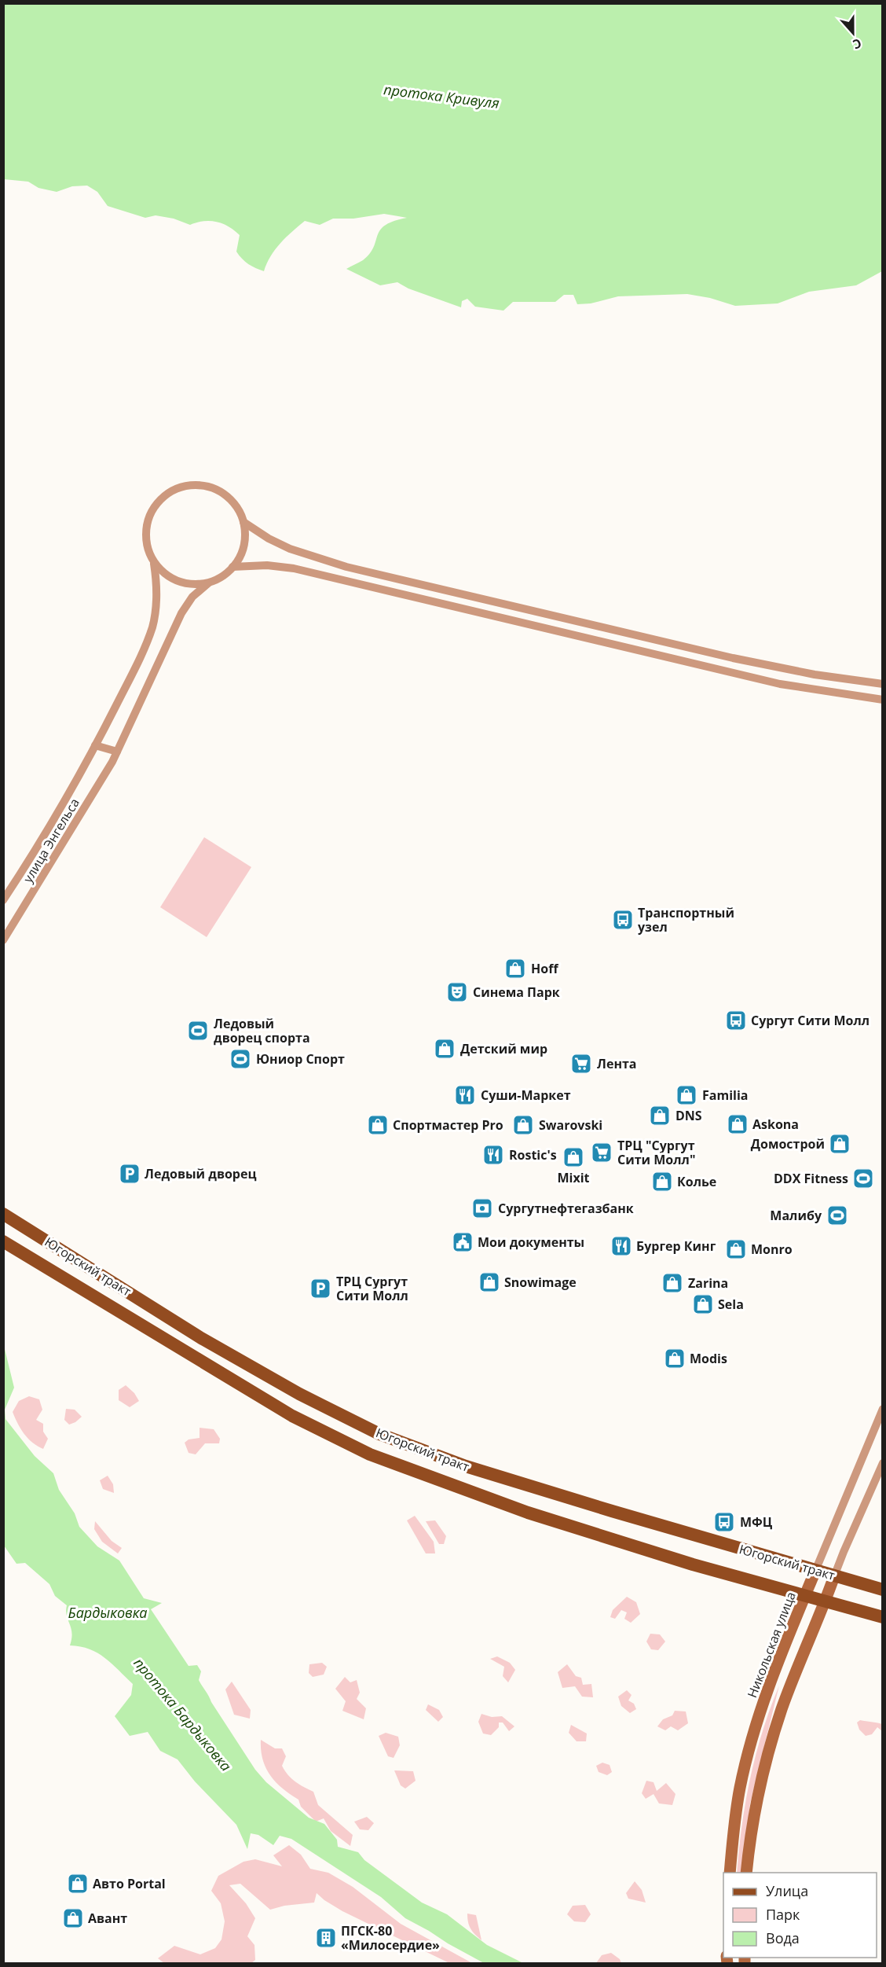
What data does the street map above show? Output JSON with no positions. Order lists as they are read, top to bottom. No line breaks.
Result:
{"streets":{"main road":["Югорский тракт"],"street":["улица Энгельса","Никольская улица"]},"crossings":[["Югорский тракт","Никольская улица"]],"water":["протока Кривуля","Бардыковка","протока Бардыковка"],"places":{"bus stop":["Транспортный узел","Сургут Сити Молл","МФЦ"],"shop":["Hoff","Детский мир","Familia","DNS","Askona","Спортмастер Pro","Swarovski","Домострой","Mixit","Колье","Monro","Snowimage","Zarina","Sela","Modis","Авто Portal","Авант"],"theatre":["Синема Парк"],"sports":["Ледовый дворец спорта","Юниор Спорт","DDX Fitness","Малибу"],"supermarket":["Лента","ТРЦ \"Сургут Сити Молл\""],"restaurant":["Суши-Маркет","Rostic's","Бургер Кинг"],"parking":["Ледовый дворец","ТРЦ Сургут Сити Молл"],"bank":["Сургутнефтегазбанк"],"public building":["Мои документы"],"building":["ПГСК-80 «Милосердие»"]},"legend":["Улица","Парк","Вода"],"north":"bottom"}
